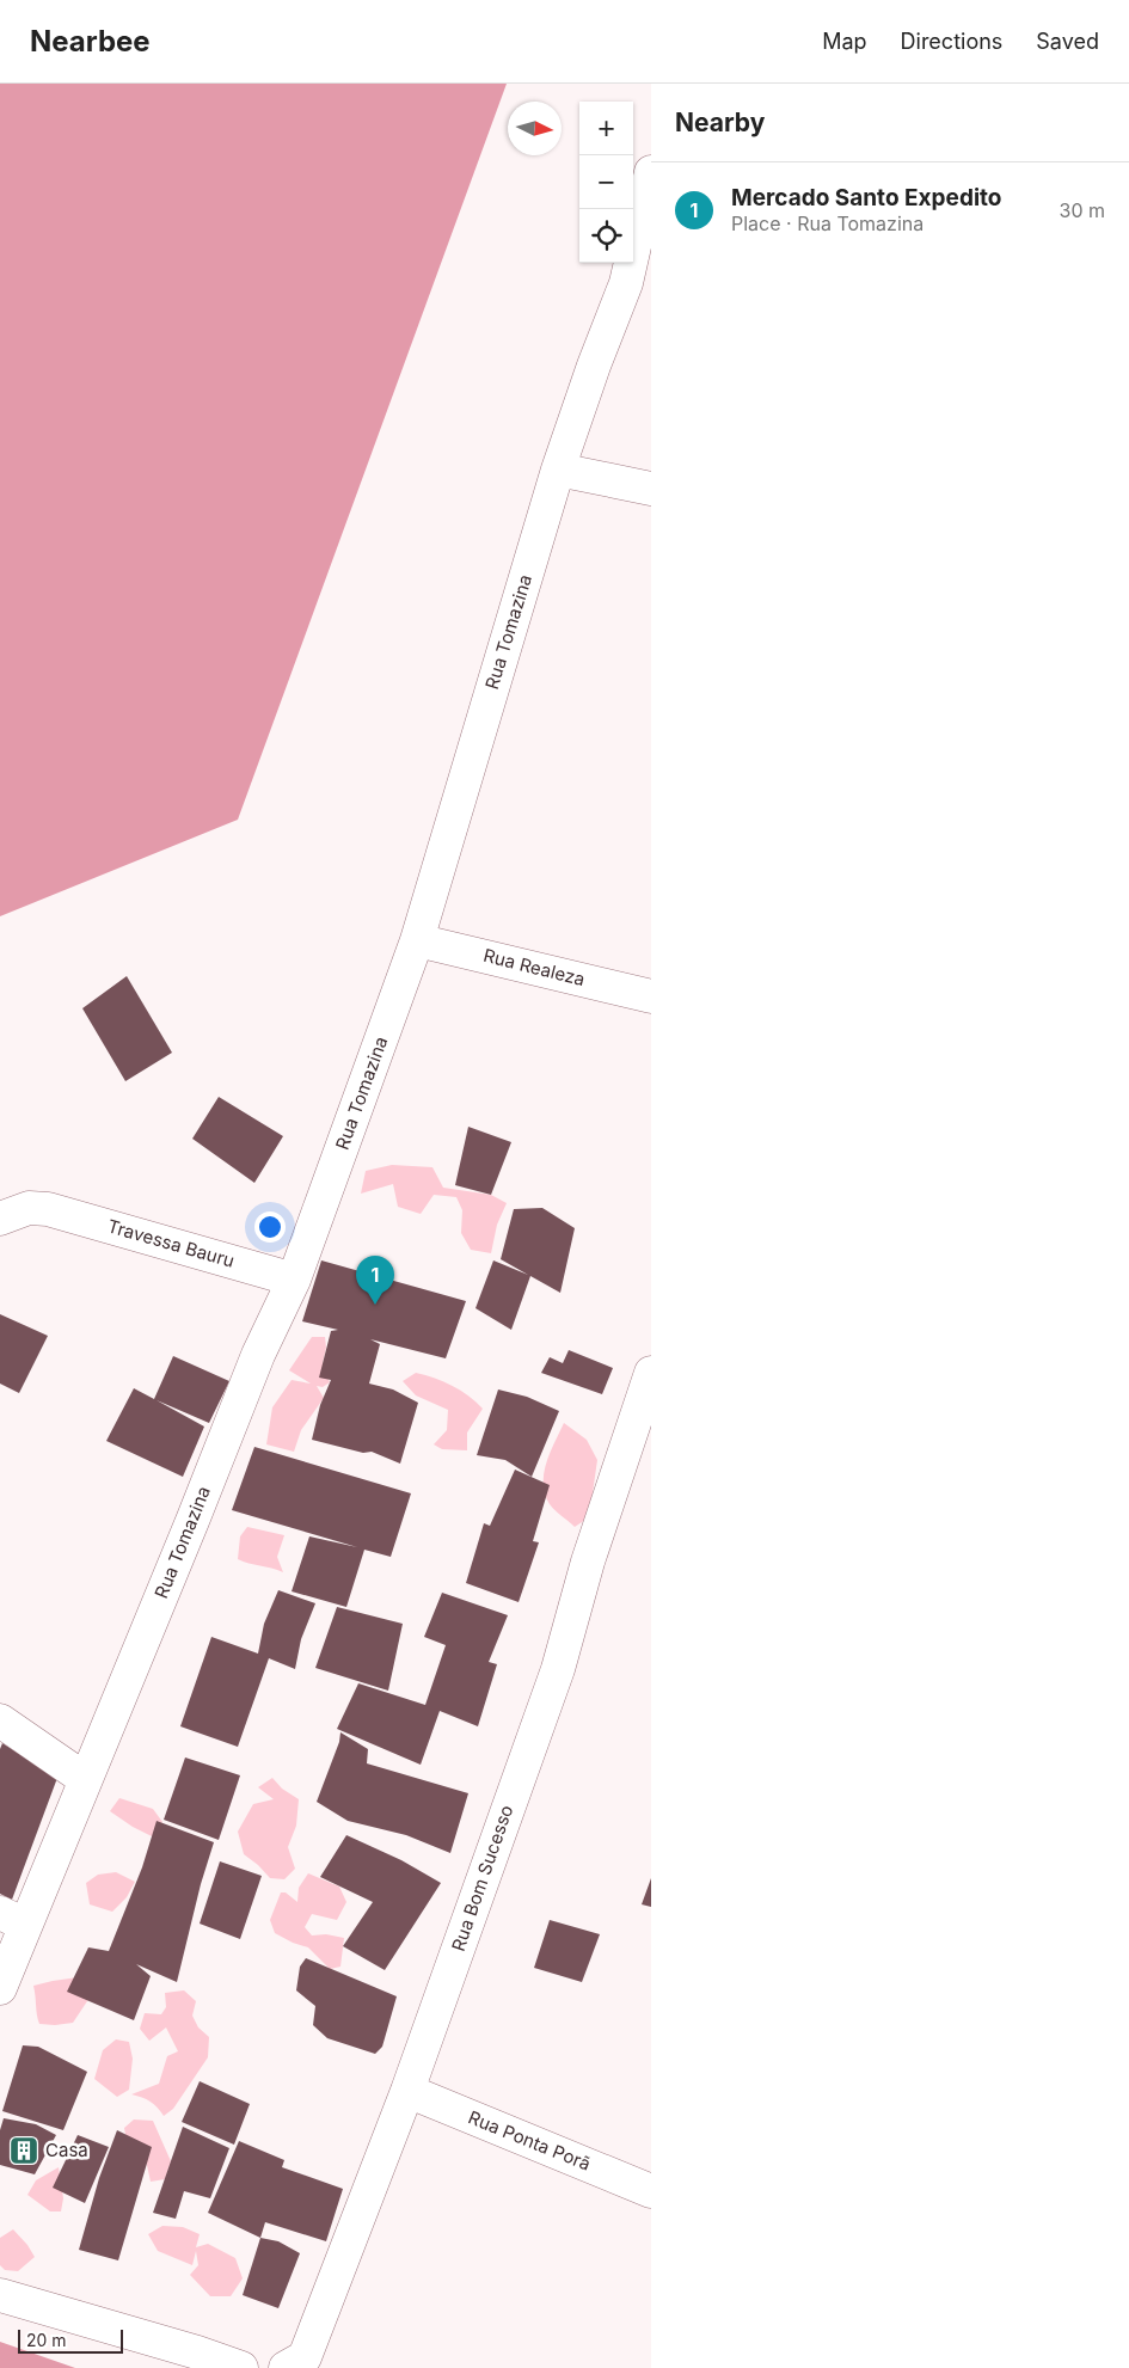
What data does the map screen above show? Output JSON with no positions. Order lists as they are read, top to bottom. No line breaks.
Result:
{"streets":{"street":["Rua Tomazina","Rua Realeza","Travessa Bauru","Rua Bom Sucesso","Rua Ponta Porã"]},"crossings":[["Rua Tomazina","Rua Realeza"],["Rua Tomazina","Travessa Bauru"],["Rua Bom Sucesso","Rua Ponta Porã"]],"places":{"building":["Casa"]},"scale_bar":"20 m","north":"right","page":{"header":"Nearbee","nav":["Map","Directions","Saved"],"heading":"Nearby","map_buttons":["+","−"],"list":[{"mark":"1","name":"Mercado Santo Expedito","note":"Place · Rua Tomazina","value":"30 m"}],"pins":"1","scale":"20 m"}}
